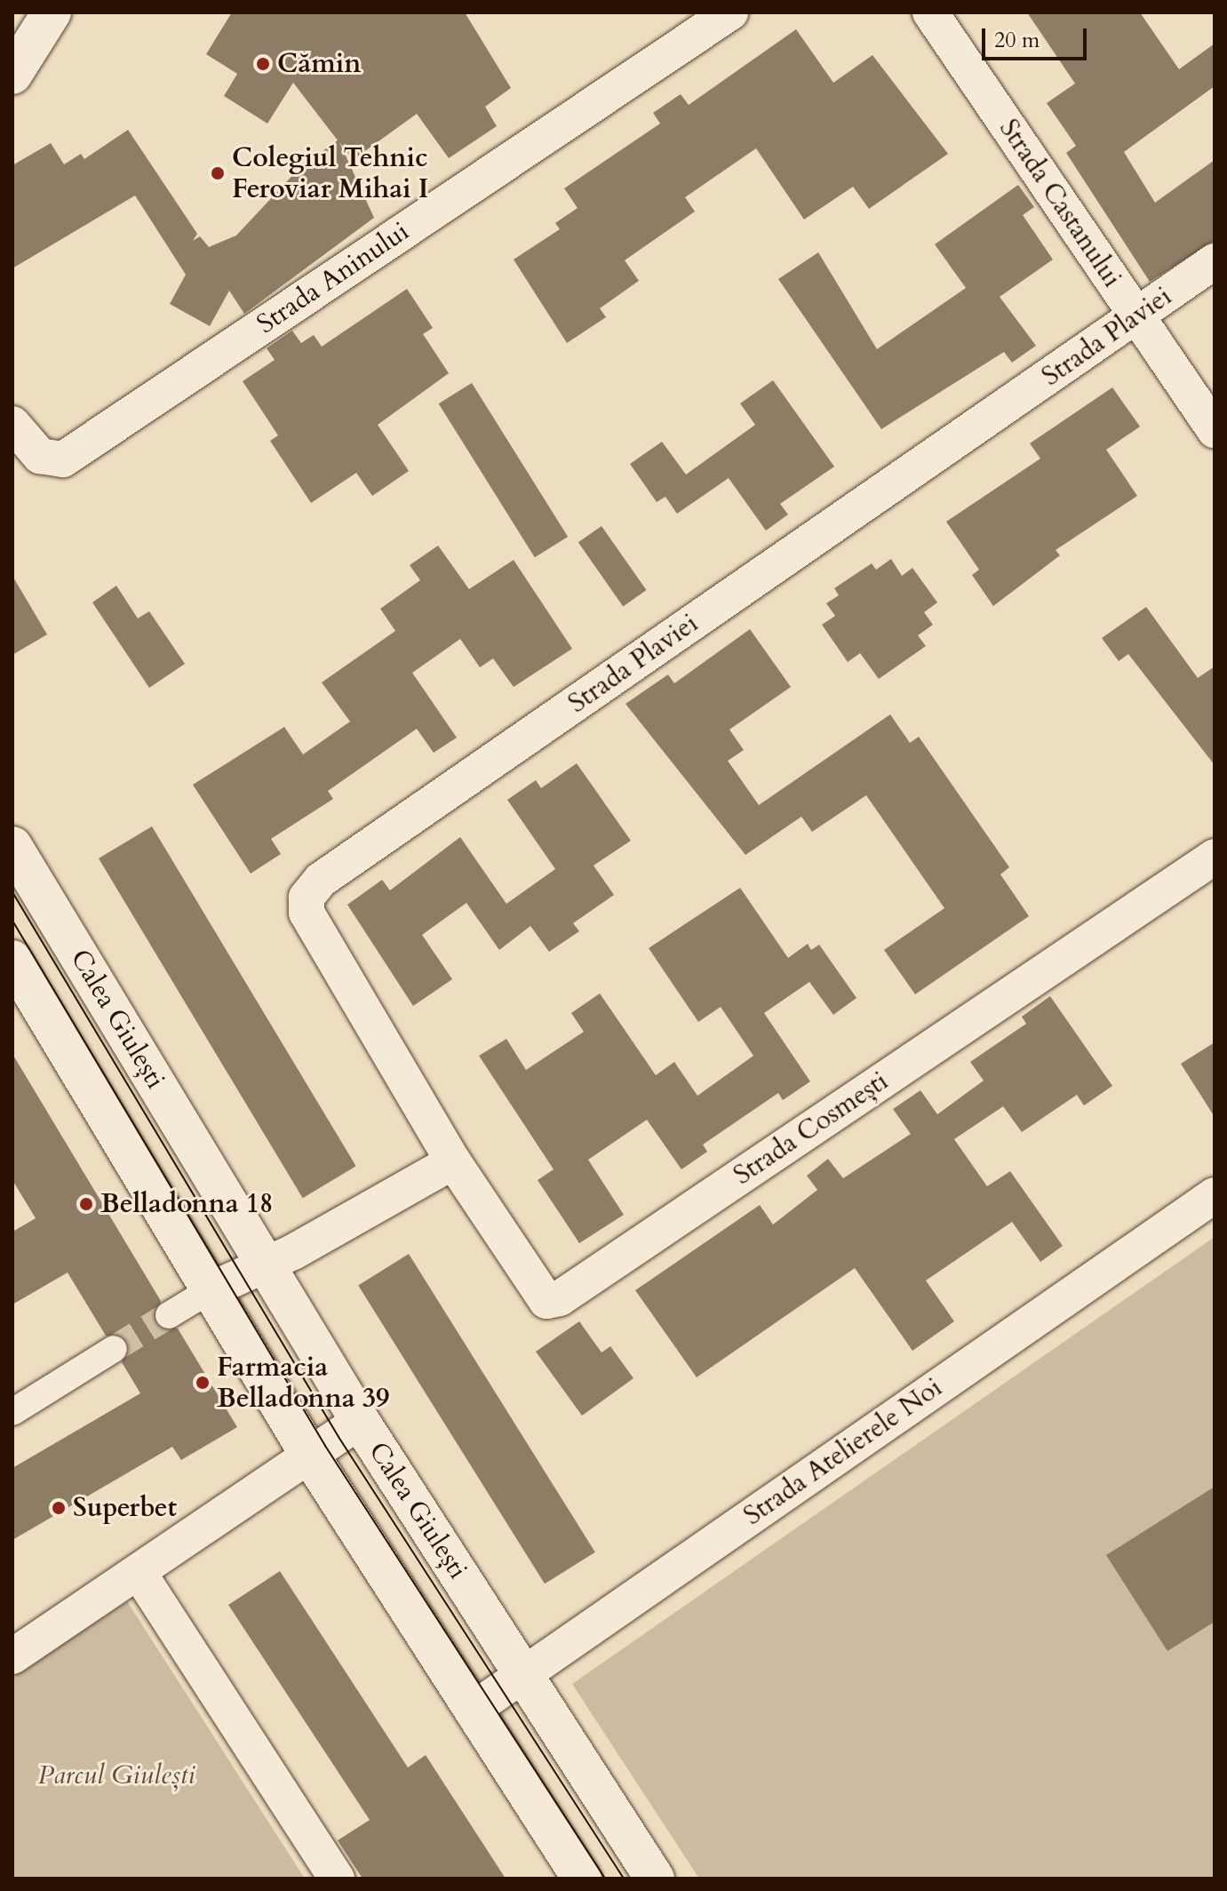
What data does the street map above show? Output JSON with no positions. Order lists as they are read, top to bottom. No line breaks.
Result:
{"streets":{"main road":["Calea Giulești"],"street":["Strada Castanului","Strada Aninului","Strada Plaviei","Strada Cosmești","Strada Atelierele Noi"]},"crossings":[["Strada Castanului","Strada Plaviei"],["Strada Plaviei","Strada Cosmești"],["Calea Giulești","Strada Atelierele Noi"]],"parks":["Parcul Giulești"],"places":["Cămin","Colegiul Tehnic Feroviar Mihai I","Belladonna 18","Farmacia Belladonna 39","Superbet"],"scale_bar":"20 m"}
